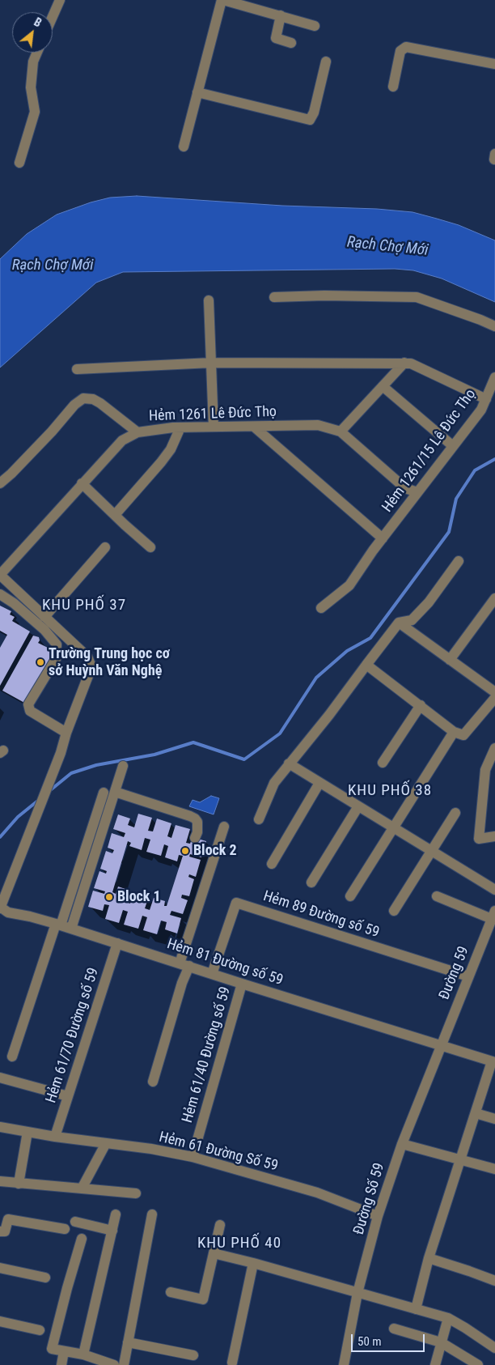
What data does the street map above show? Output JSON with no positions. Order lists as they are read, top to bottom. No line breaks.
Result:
{"streets":{"street":["Hẻm 1261 Lê Đức Thọ","Hẻm 1261/15 Lê Đức Thọ","Hẻm 89 Đường số 59","Hẻm 81 Đường số 59","Đường 59","Hẻm 61/70 Đường số 59","Hẻm 61/40 Đường số 59","Hẻm 61 Đường Số 59","Đường Số 59"]},"crossings":[["Hẻm 1261 Lê Đức Thọ","Hẻm 1261/15 Lê Đức Thọ"],["Hẻm 89 Đường số 59","Hẻm 81 Đường số 59"],["Hẻm 89 Đường số 59","Đường 59"],["Hẻm 81 Đường số 59","Đường 59"],["Hẻm 81 Đường số 59","Hẻm 61/70 Đường số 59"],["Hẻm 81 Đường số 59","Hẻm 61/40 Đường số 59"],["Hẻm 81 Đường số 59","Đường Số 59"],["Đường 59","Đường Số 59"],["Hẻm 61/70 Đường số 59","Hẻm 61 Đường Số 59"],["Hẻm 61/40 Đường số 59","Hẻm 61 Đường Số 59"],["Hẻm 61 Đường Số 59","Đường Số 59"]],"districts":["KHU PHỐ 37","KHU PHỐ 38","KHU PHỐ 40"],"water":["Rạch Chợ Mới"],"places":["Trường Trung học cơ sở Huỳnh Văn Nghệ","Block 2","Block 1"],"scale_bar":"50 m","north":"top right"}
